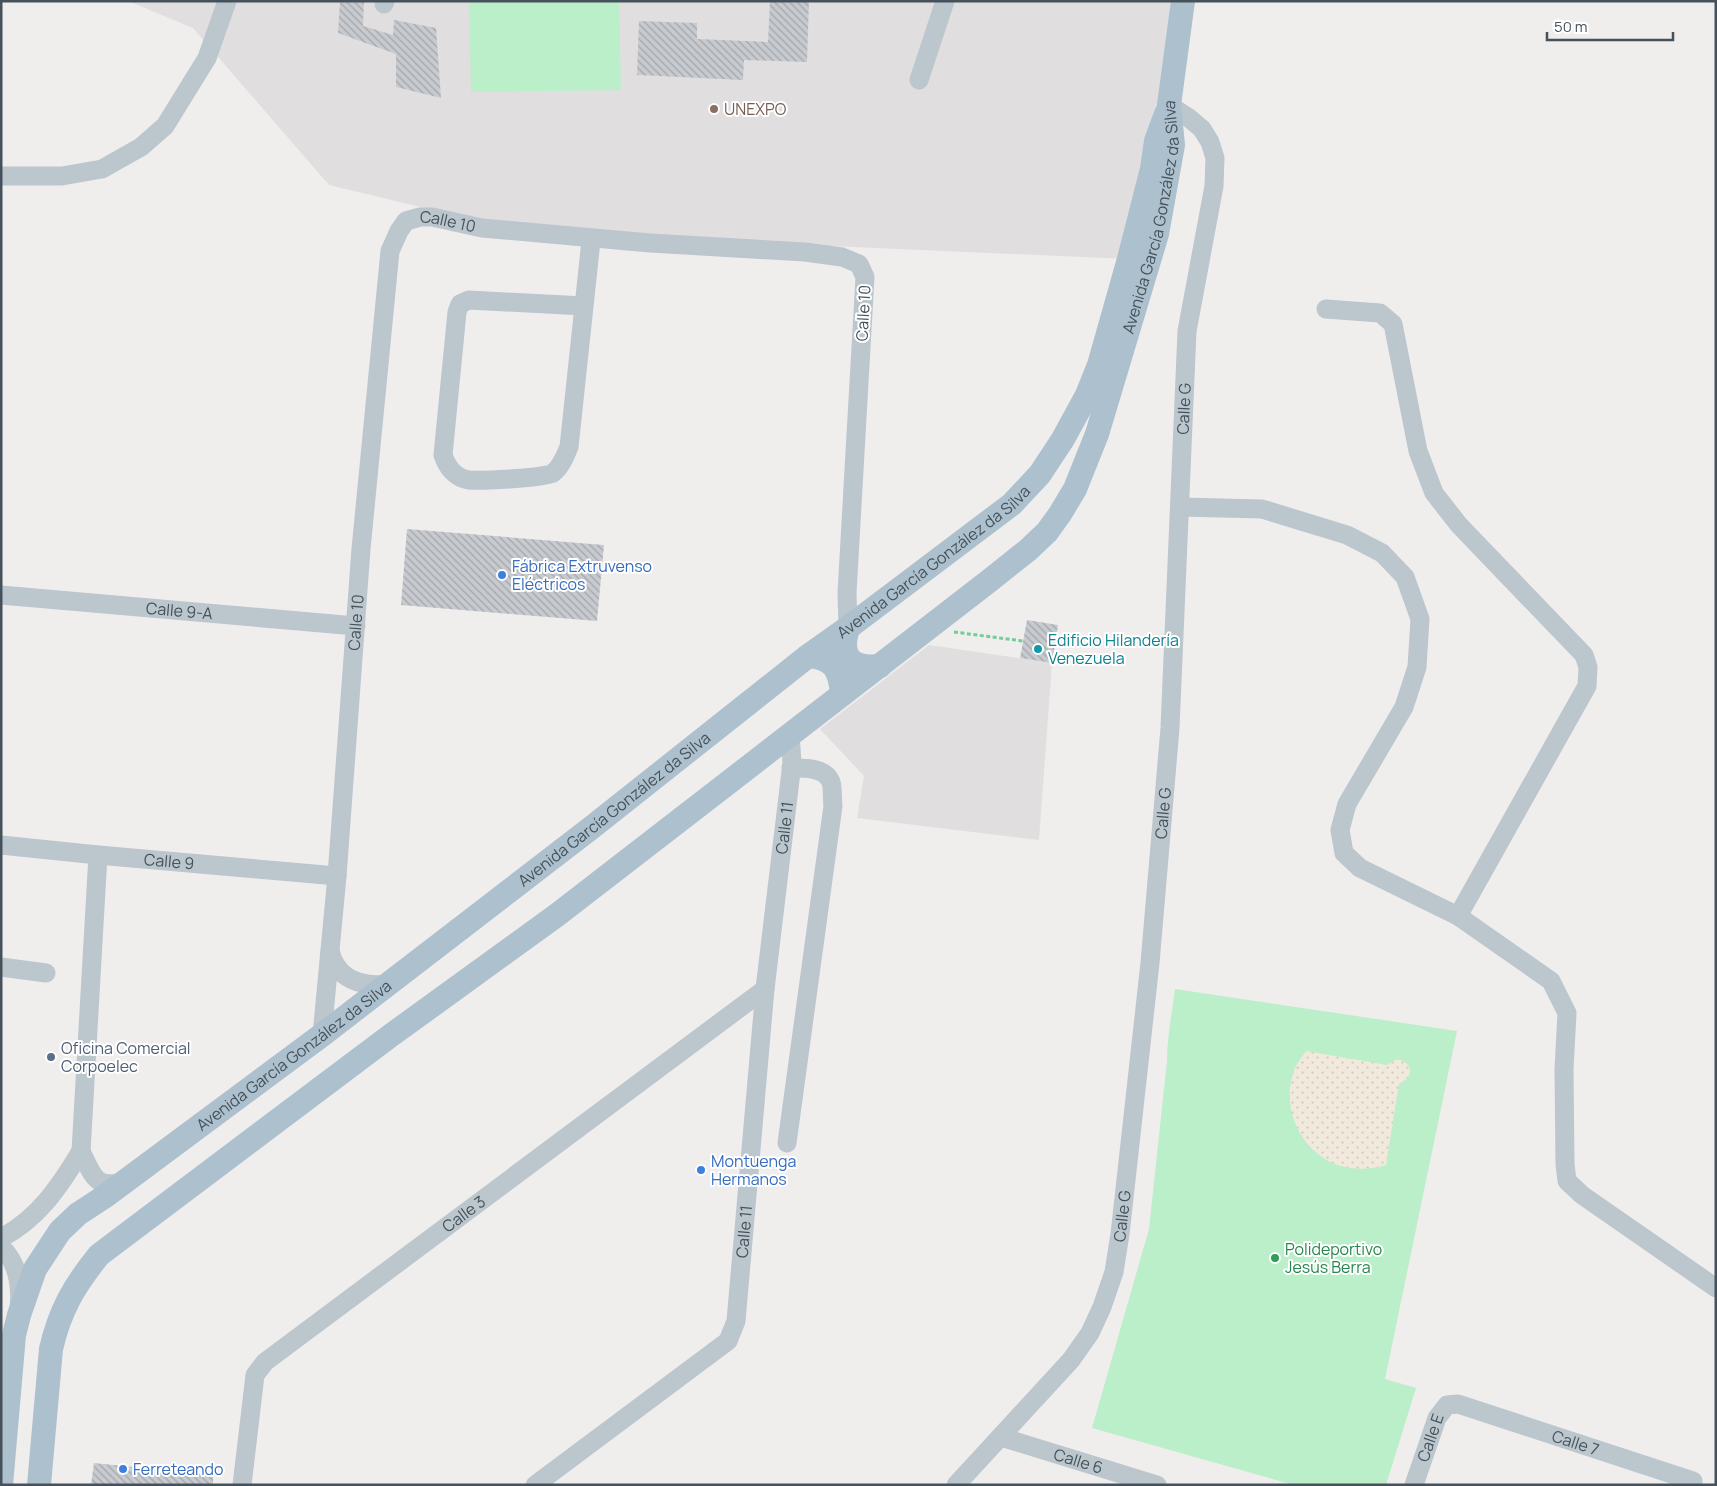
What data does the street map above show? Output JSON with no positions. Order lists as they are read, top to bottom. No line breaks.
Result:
{"streets":{"main road":["Avenida García González da Silva"],"street":["Calle 10","Calle G","Calle 9-A","Calle 11","Calle 9","Calle 3","Calle E","Calle 7","Calle 6"]},"crossings":[["Calle 10","Avenida García González da Silva"],["Calle 10","Calle 9-A"],["Calle 10","Calle 9"],["Avenida García González da Silva","Calle G"],["Avenida García González da Silva","Calle 11"],["Calle G","Calle 6"],["Calle 11","Calle 3"],["Calle E","Calle 7"]],"places":["UNEXPO","Fábrica Extruvenso Eléctricos","Edificio Hilandería Venezuela","Oficina Comercial Corpoelec","Montuenga Hermanos","Polideportivo Jesús Berra","Ferreteando"],"scale_bar":"50 m"}
